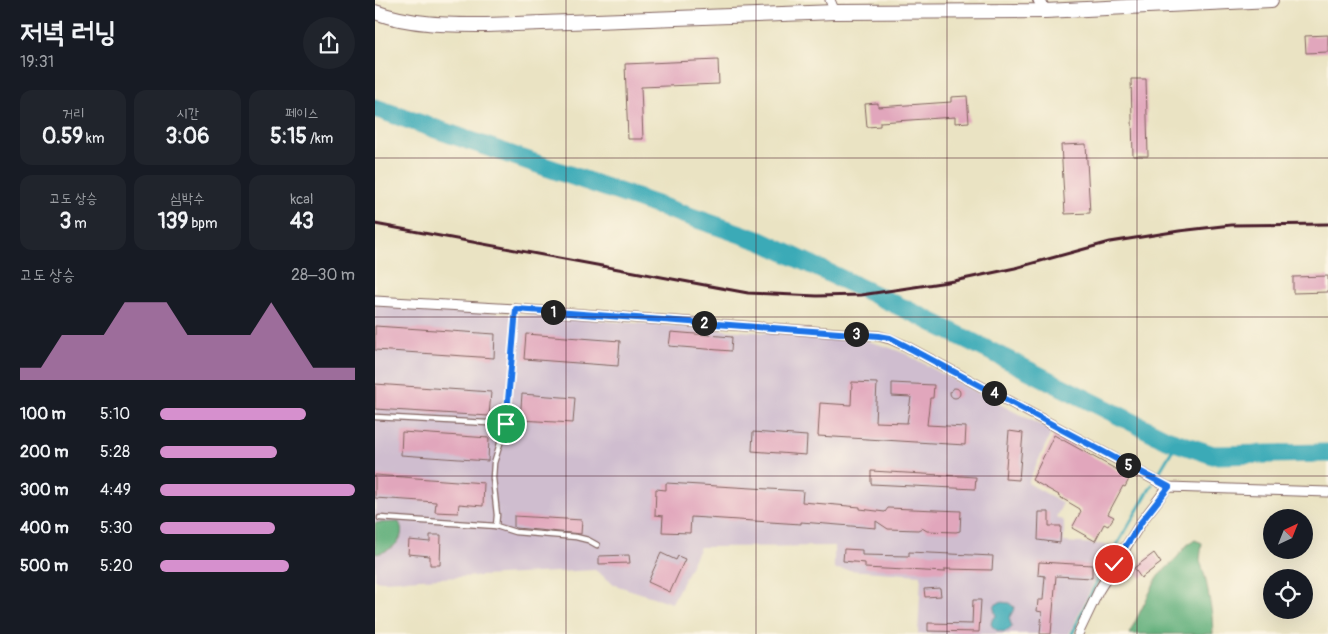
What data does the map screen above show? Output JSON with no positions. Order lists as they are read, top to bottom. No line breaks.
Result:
{"north":"top right","page":{"heading":["저녁 러닝","19:31"],"stats":[["거리","0.59 km"],["시간","3:06"],["페이스","5:15 /km"],["고도 상승","3 m"],["심박수","139 bpm"],["kcal","43"]],"chart":["고도 상승","28–30 m"],"pins":["1","2","3","4","5"],"list":[{"name":"100 m","note":"5:10"},{"name":"200 m","note":"5:28"},{"name":"300 m","note":"4:49"},{"name":"400 m","note":"5:30"},{"name":"500 m","note":"5:20"}]}}
